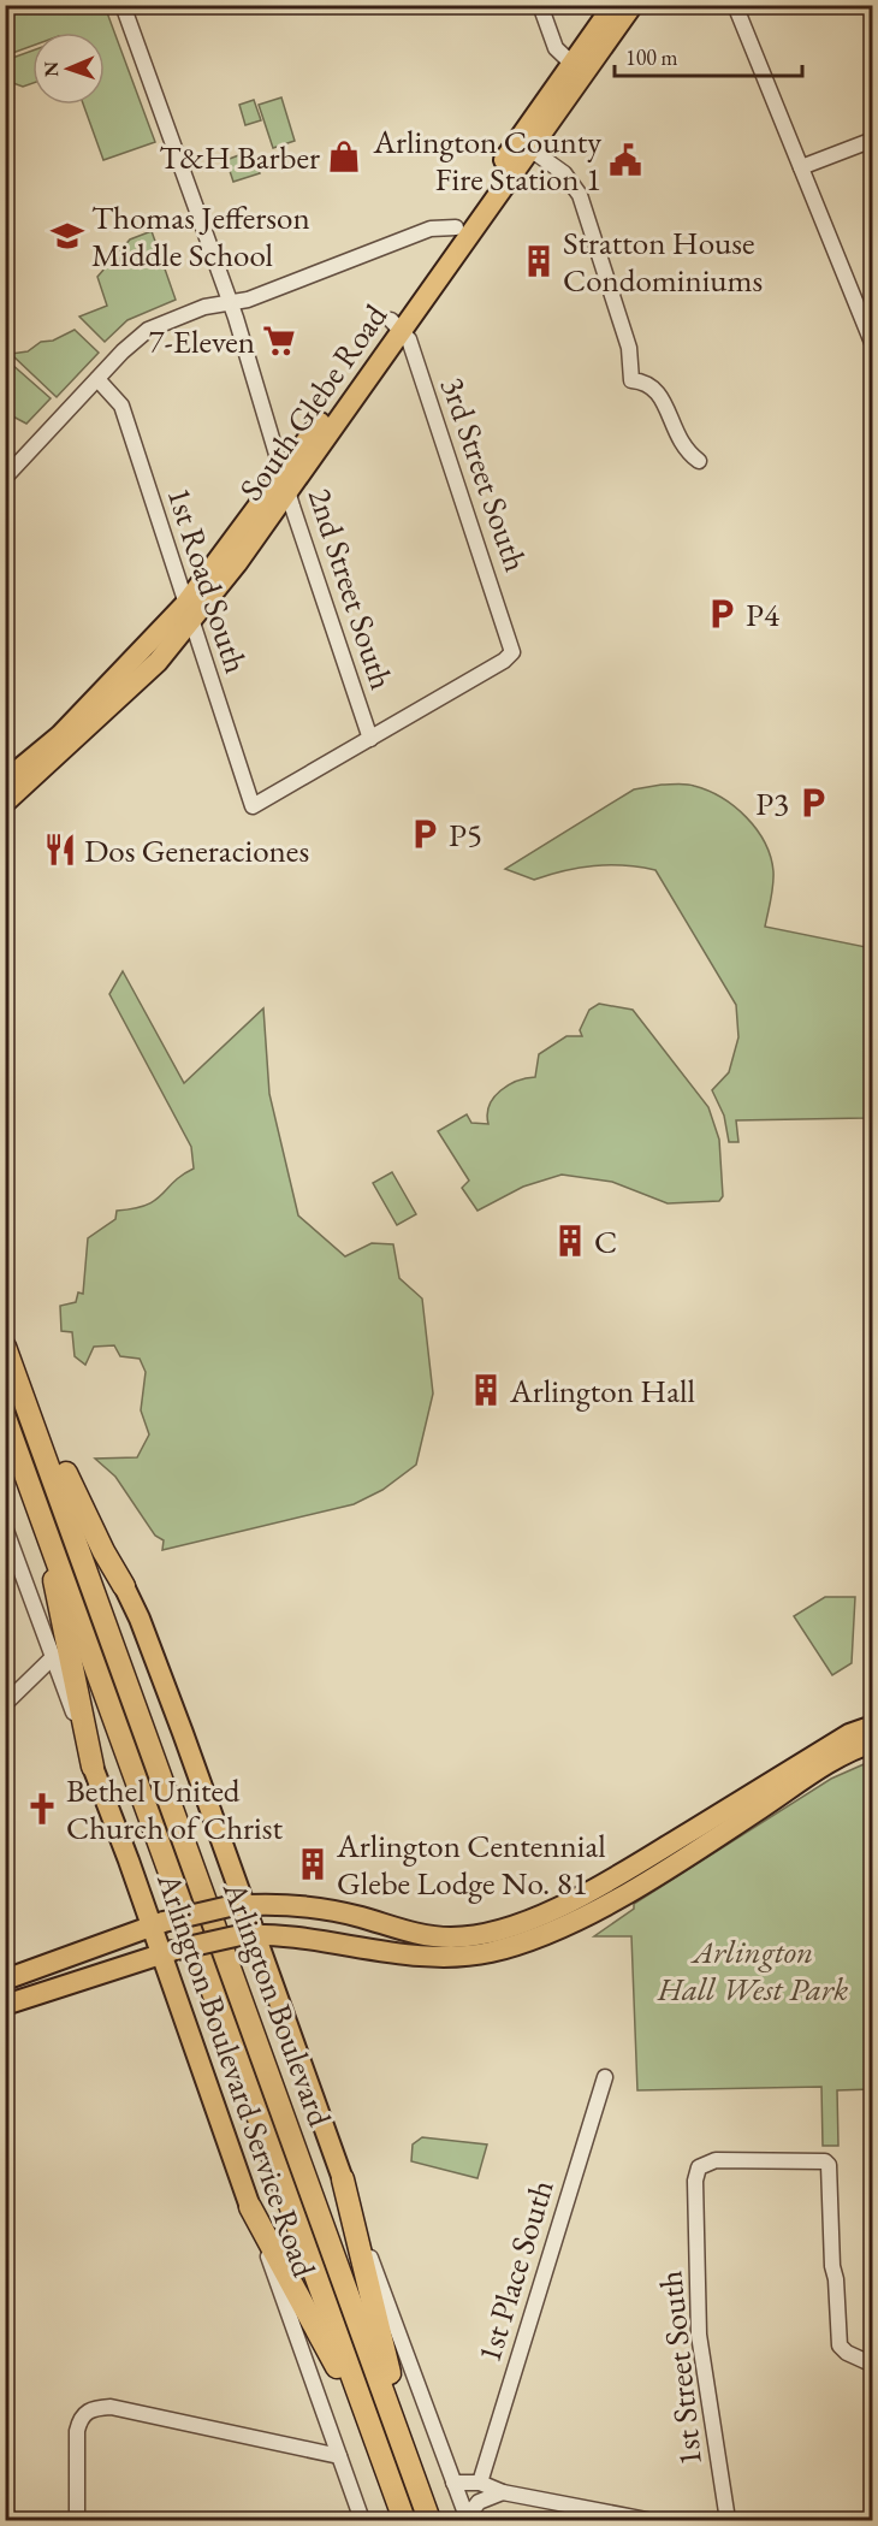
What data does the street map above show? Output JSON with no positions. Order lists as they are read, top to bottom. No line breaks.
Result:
{"streets":{"highway":["Arlington Boulevard"],"main road":["South Glebe Road","Arlington Boulevard Service Road"],"street":["3rd Street South","1st Road South","2nd Street South","1st Place South","1st Street South"]},"crossings":[["South Glebe Road","3rd Street South"],["South Glebe Road","1st Road South"],["South Glebe Road","2nd Street South"],["3rd Street South","1st Road South"],["3rd Street South","2nd Street South"],["1st Road South","2nd Street South"]],"parks":["Arlington Hall West Park"],"places":{"shop":["T&H Barber"],"public building":["Arlington County Fire Station 1"],"school or university":["Thomas Jefferson Middle School"],"building":["Stratton House Condominiums","C","Arlington Hall","Arlington Centennial Glebe Lodge No. 81"],"supermarket":["7-Eleven"],"parking":["P4","P3","P5"],"restaurant":["Dos Generaciones"],"church":["Bethel United Church of Christ"]},"scale_bar":"100 m","north":"left"}
